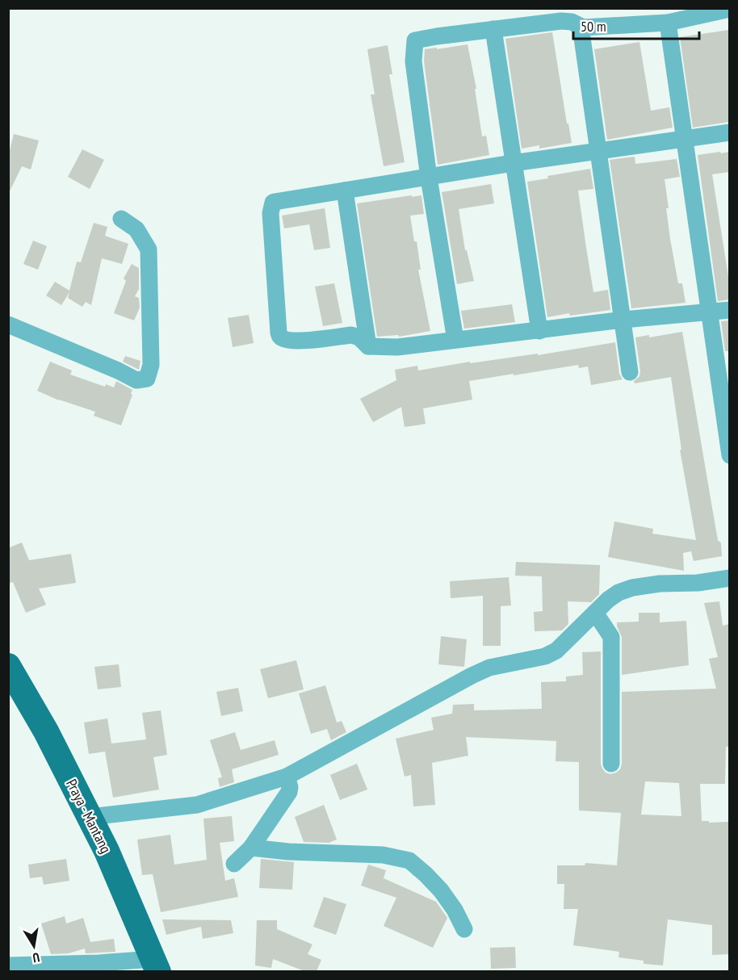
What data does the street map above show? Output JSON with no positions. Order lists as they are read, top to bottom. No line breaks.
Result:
{"streets":{"main road":["Praya - Mantang"]},"scale_bar":"50 m","north":"bottom"}
